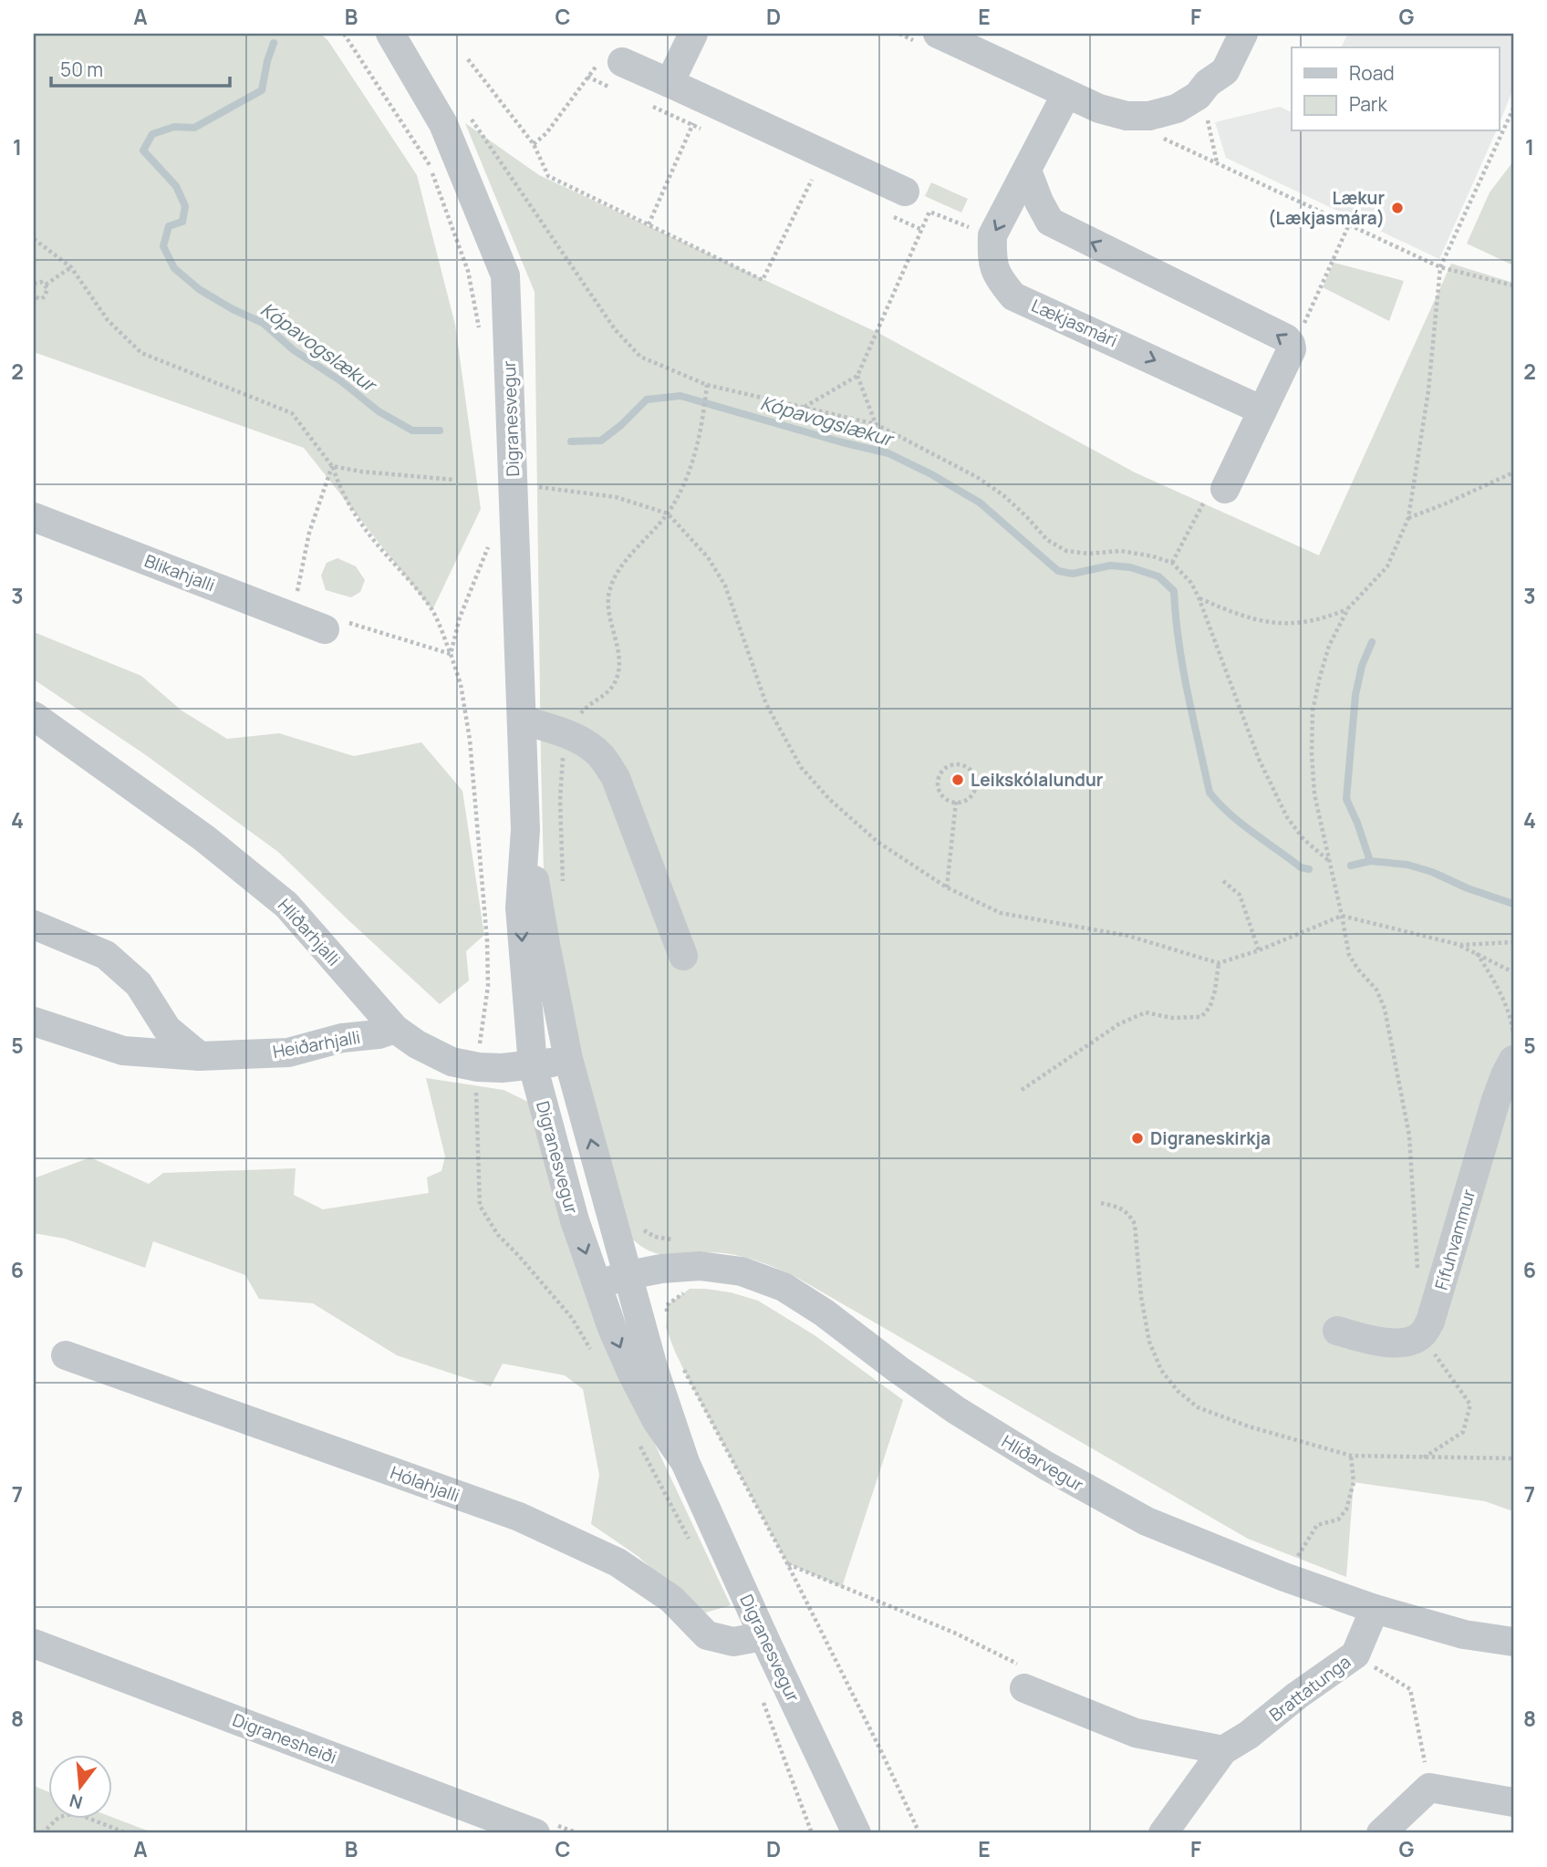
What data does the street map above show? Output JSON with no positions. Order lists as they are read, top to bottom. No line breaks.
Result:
{"streets":{"street":["Lækjasmári","Digranesvegur","Blikahjalli","Hlíðarhjalli","Heiðarhjalli","Fífuhvammur","Hlíðarvegur","Hólahjalli","Brattatunga","Digranesheiði"]},"crossings":[["Digranesvegur","Hlíðarhjalli"],["Digranesvegur","Hlíðarvegur"],["Digranesvegur","Hólahjalli"],["Hlíðarhjalli","Heiðarhjalli"],["Hlíðarvegur","Brattatunga"]],"water":["Kópavogslækur"],"places":["Lækur (Lækjasmára)","Leikskólalundur","Digraneskirkja"],"legend":["Road","Park"],"scale_bar":"50 m","north":"bottom","grid":{"columns":["A","B","C","D","E","F","G"],"rows":["1","2","3","4","5","6","7","8"]}}
